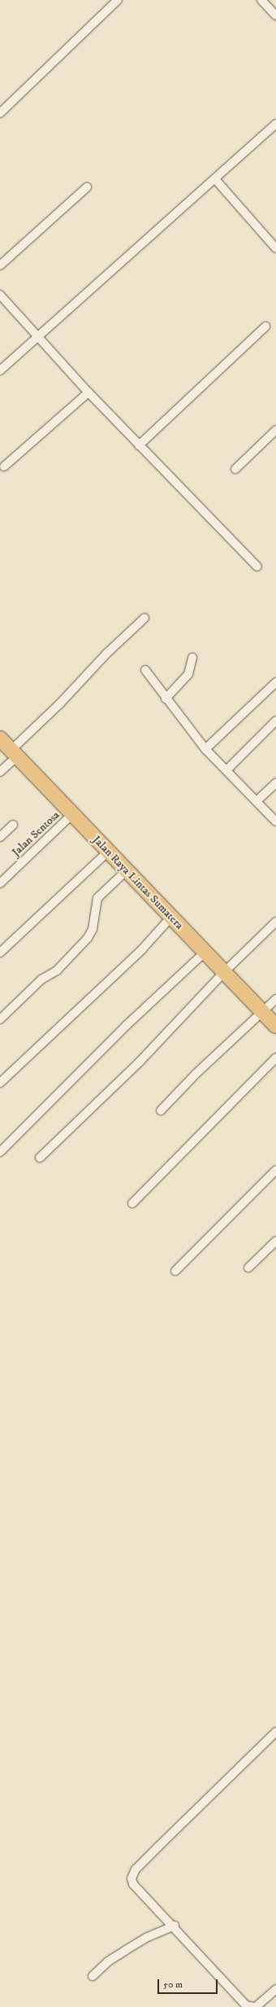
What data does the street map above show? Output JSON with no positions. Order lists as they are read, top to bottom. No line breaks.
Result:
{"streets":{"highway":["Jalan Raya Lintas Sumatera"],"street":["Jalan Sentosa"]},"crossings":[["Jalan Sentosa","Jalan Raya Lintas Sumatera"]],"scale_bar":"50 m"}
